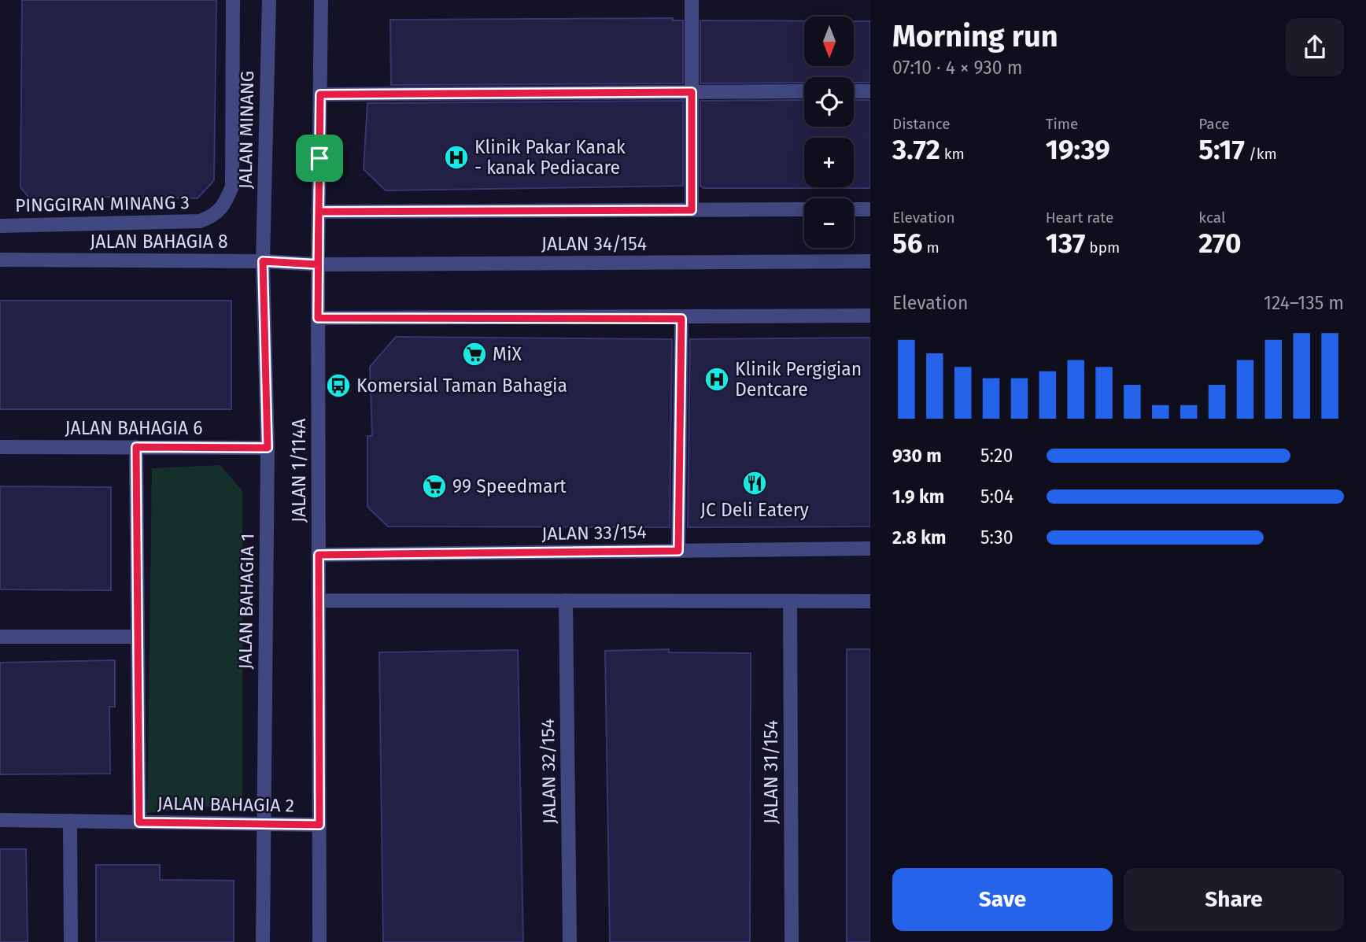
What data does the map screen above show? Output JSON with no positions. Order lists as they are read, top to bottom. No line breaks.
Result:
{"streets":{"street":["JALAN MINANG","PINGGIRAN MINANG 3","JALAN BAHAGIA 8","JALAN 34/154","JALAN BAHAGIA 6","JALAN 1/114A","JALAN 33/154","JALAN BAHAGIA 1","JALAN 32/154","JALAN 31/154","JALAN BAHAGIA 2"]},"crossings":[["JALAN MINANG","JALAN BAHAGIA 8"],["JALAN MINANG","JALAN BAHAGIA 1"],["JALAN BAHAGIA 8","JALAN 34/154"],["JALAN BAHAGIA 8","JALAN 1/114A"],["JALAN BAHAGIA 8","JALAN BAHAGIA 1"],["JALAN 34/154","JALAN 1/114A"],["JALAN BAHAGIA 6","JALAN BAHAGIA 1"],["JALAN 1/114A","JALAN 33/154"],["JALAN 1/114A","JALAN BAHAGIA 2"],["JALAN BAHAGIA 1","JALAN BAHAGIA 2"]],"places":{"hospital":["Klinik Pakar Kanak - kanak Pediacare","Klinik Pergigian Dentcare"],"supermarket":["MiX","99 Speedmart"],"bus stop":["Komersial Taman Bahagia"],"restaurant":["JC Deli Eatery"]},"north":"bottom","page":{"heading":["Morning run","07:10 · 4 × 930 m"],"map_buttons":["+","−"],"stats":[["Distance","3.72 km"],["Time","19:39"],["Pace","5:17 /km"],["Elevation","56 m"],["Heart rate","137 bpm"],["kcal","270"]],"chart":["Elevation","124–135 m"],"list":[{"name":"930 m","note":"5:20"},{"name":"1.9 km","note":"5:04"},{"name":"2.8 km","note":"5:30"}],"buttons":["Save","Share"]}}
